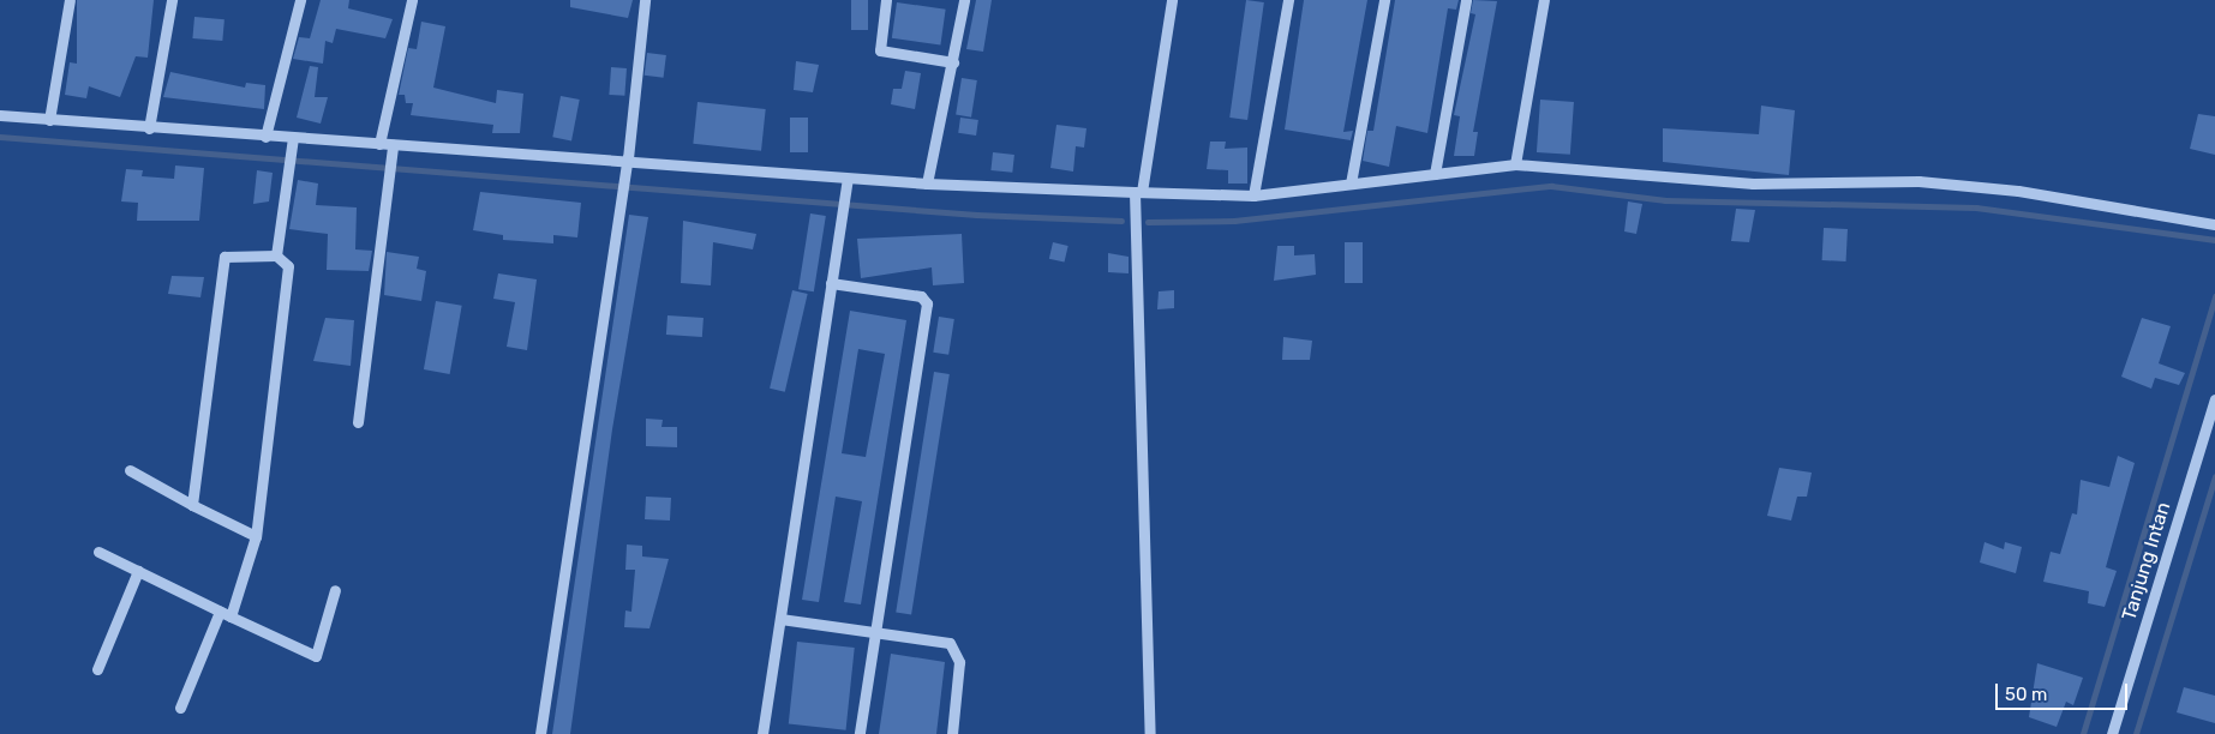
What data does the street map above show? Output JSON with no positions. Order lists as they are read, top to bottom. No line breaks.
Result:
{"streets":{"street":["Tanjung Intan"]},"scale_bar":"50 m"}
